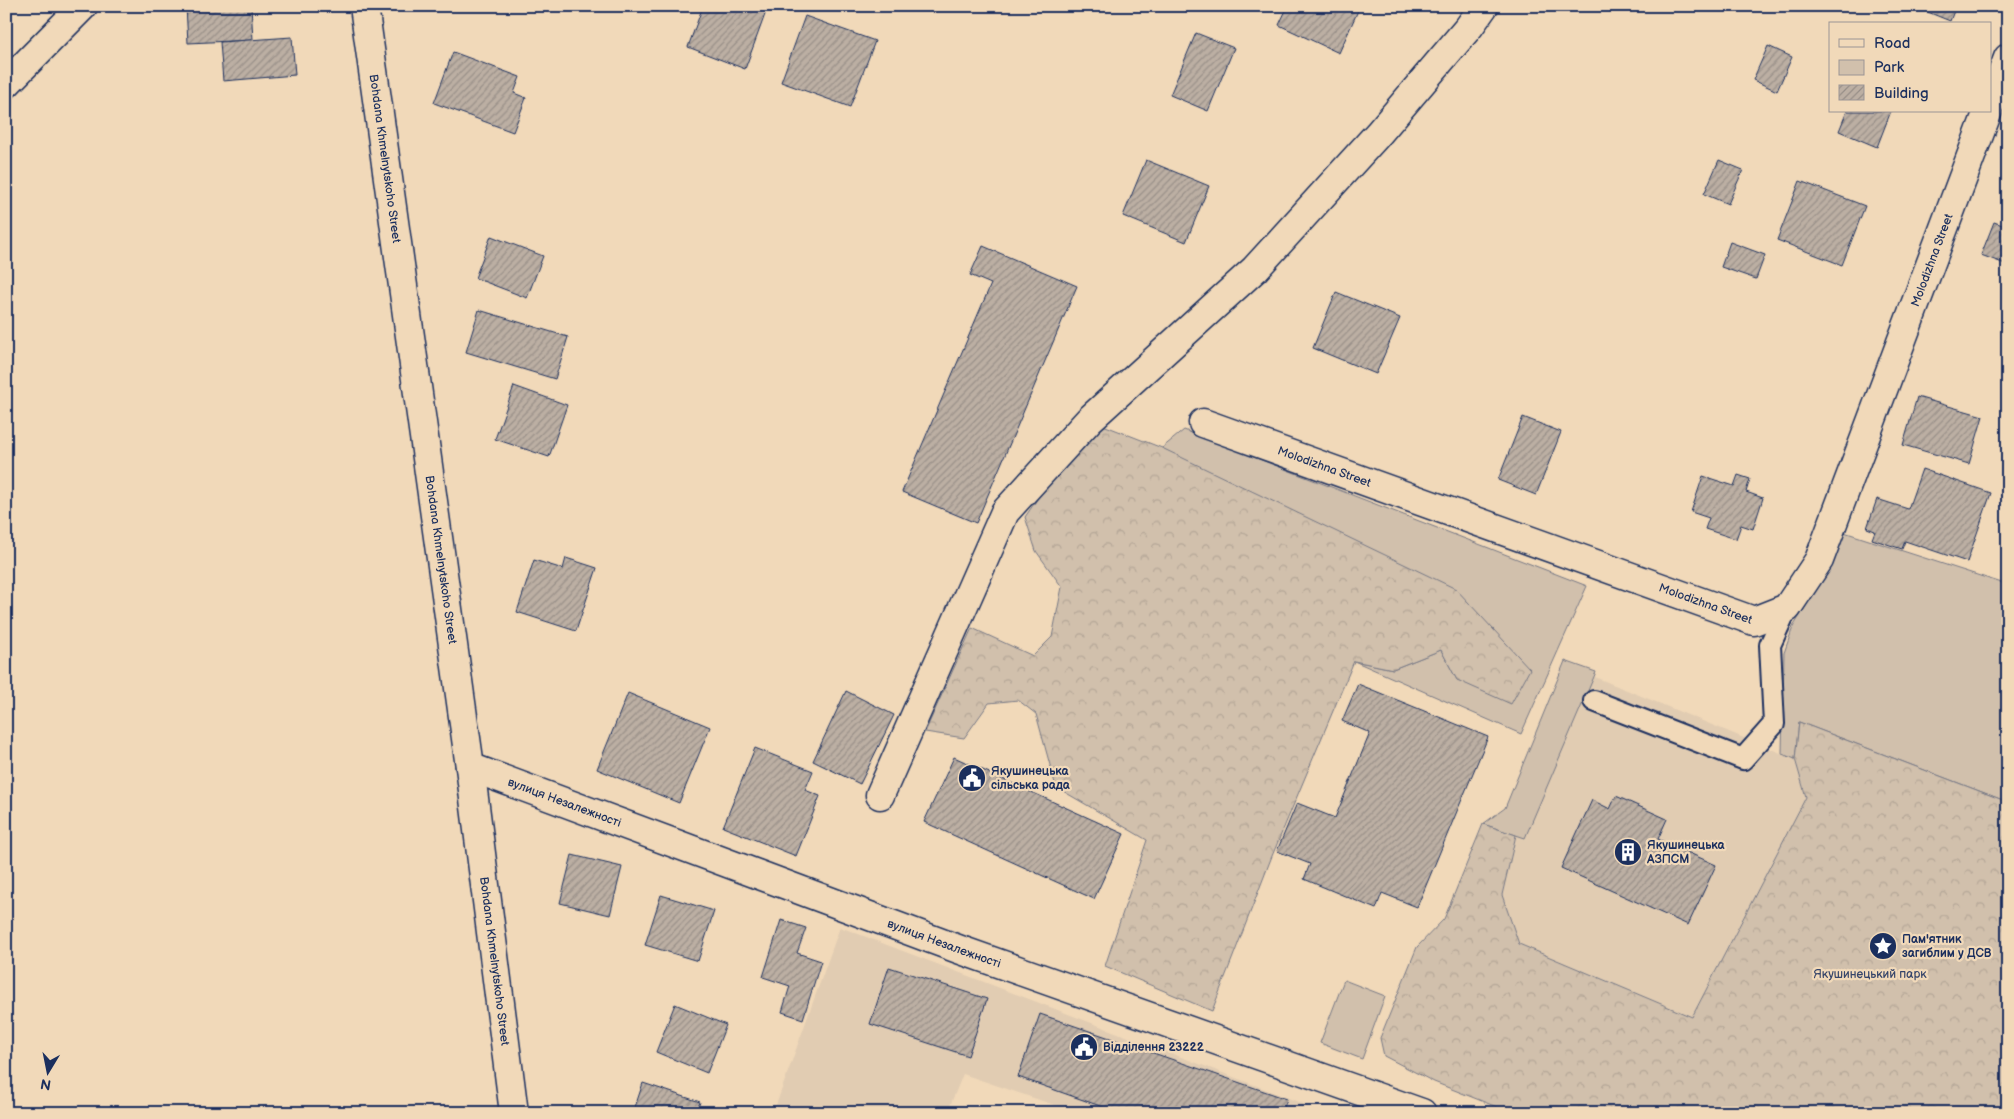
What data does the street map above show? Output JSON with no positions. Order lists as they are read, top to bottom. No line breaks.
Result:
{"streets":{"street":["Bohdana Khmelnytskoho Street","Molodizhna Street","вулиця Незалежності"]},"crossings":[["Bohdana Khmelnytskoho Street","вулиця Незалежності"]],"parks":["Якушинецький парк"],"places":{"public building":["Якушинецька сільська рада","Відділення 23222"],"building":["Якушинецька АЗПСМ"],"place":["Пам'ятник загиблим у ДСВ"]},"legend":["Road","Park","Building"],"north":"bottom"}
